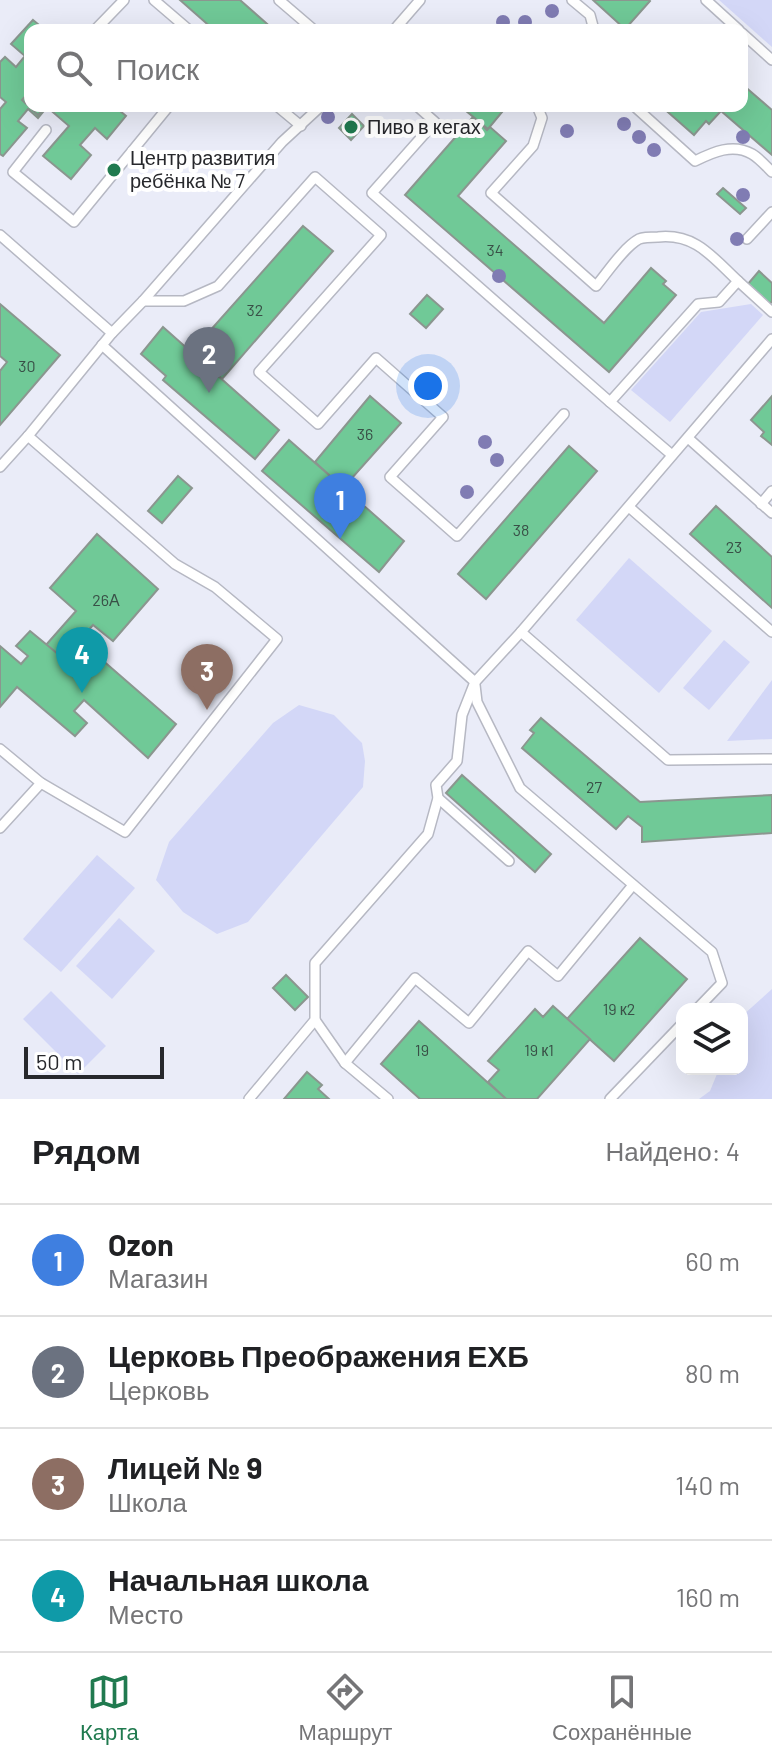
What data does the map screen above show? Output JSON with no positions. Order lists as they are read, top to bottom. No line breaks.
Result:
{"places":["Пиво в кегах","Центр развития ребёнка № 7"],"house_numbers":["34","32","30","36","38","23","26А","27","19 к2","19","19 к1"],"scale_bar":"50 m","page":{"search":"Поиск","pins":["2","1","4","3"],"scale":"50 m","heading":["Рядом","Найдено: 4"],"list":[{"mark":"1","name":"Ozon","note":"Магазин","value":"60 m"},{"mark":"2","name":"Церковь Преображения ЕХБ","note":"Церковь","value":"80 m"},{"mark":"3","name":"Лицей № 9","note":"Школа","value":"140 m"},{"mark":"4","name":"Начальная школа","note":"Место","value":"160 m"}],"nav":["Карта","Маршрут","Сохранённые"]}}
